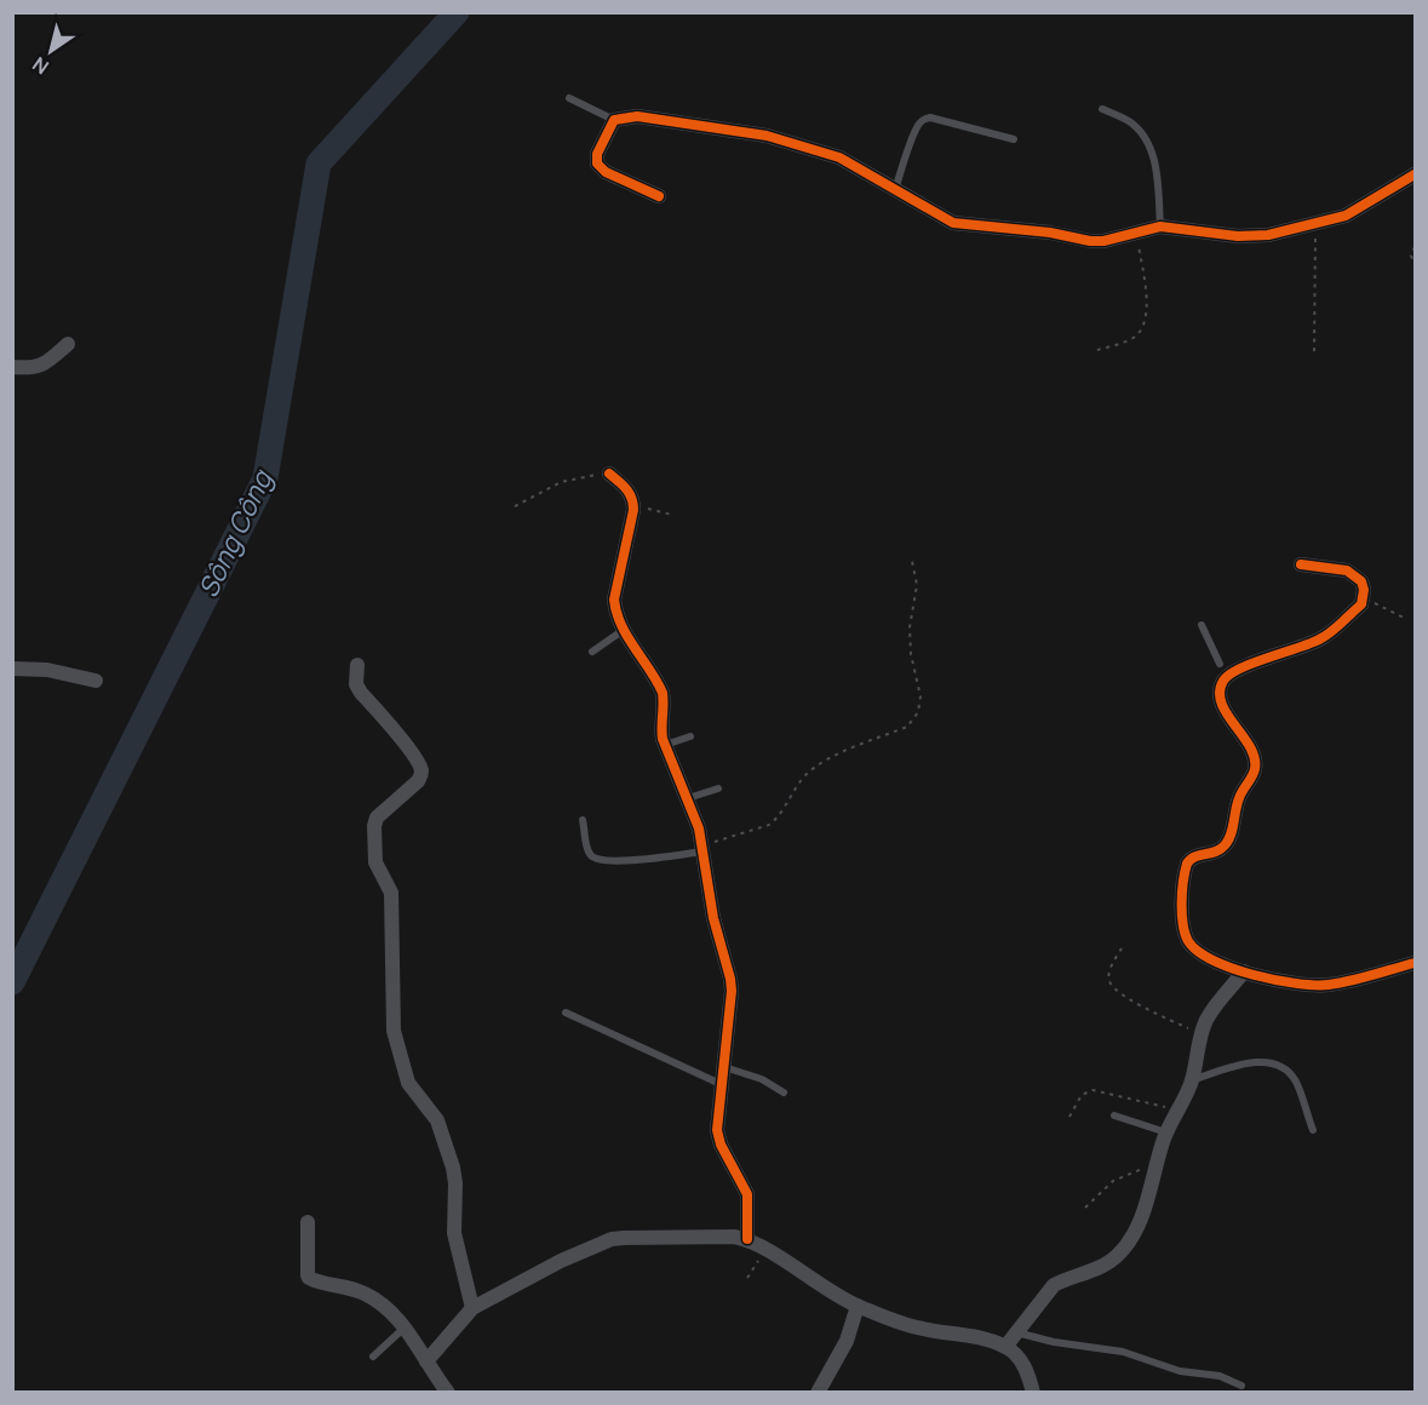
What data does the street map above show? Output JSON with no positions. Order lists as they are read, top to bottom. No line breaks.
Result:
{"water":["Sông Công"],"north":"bottom left"}
